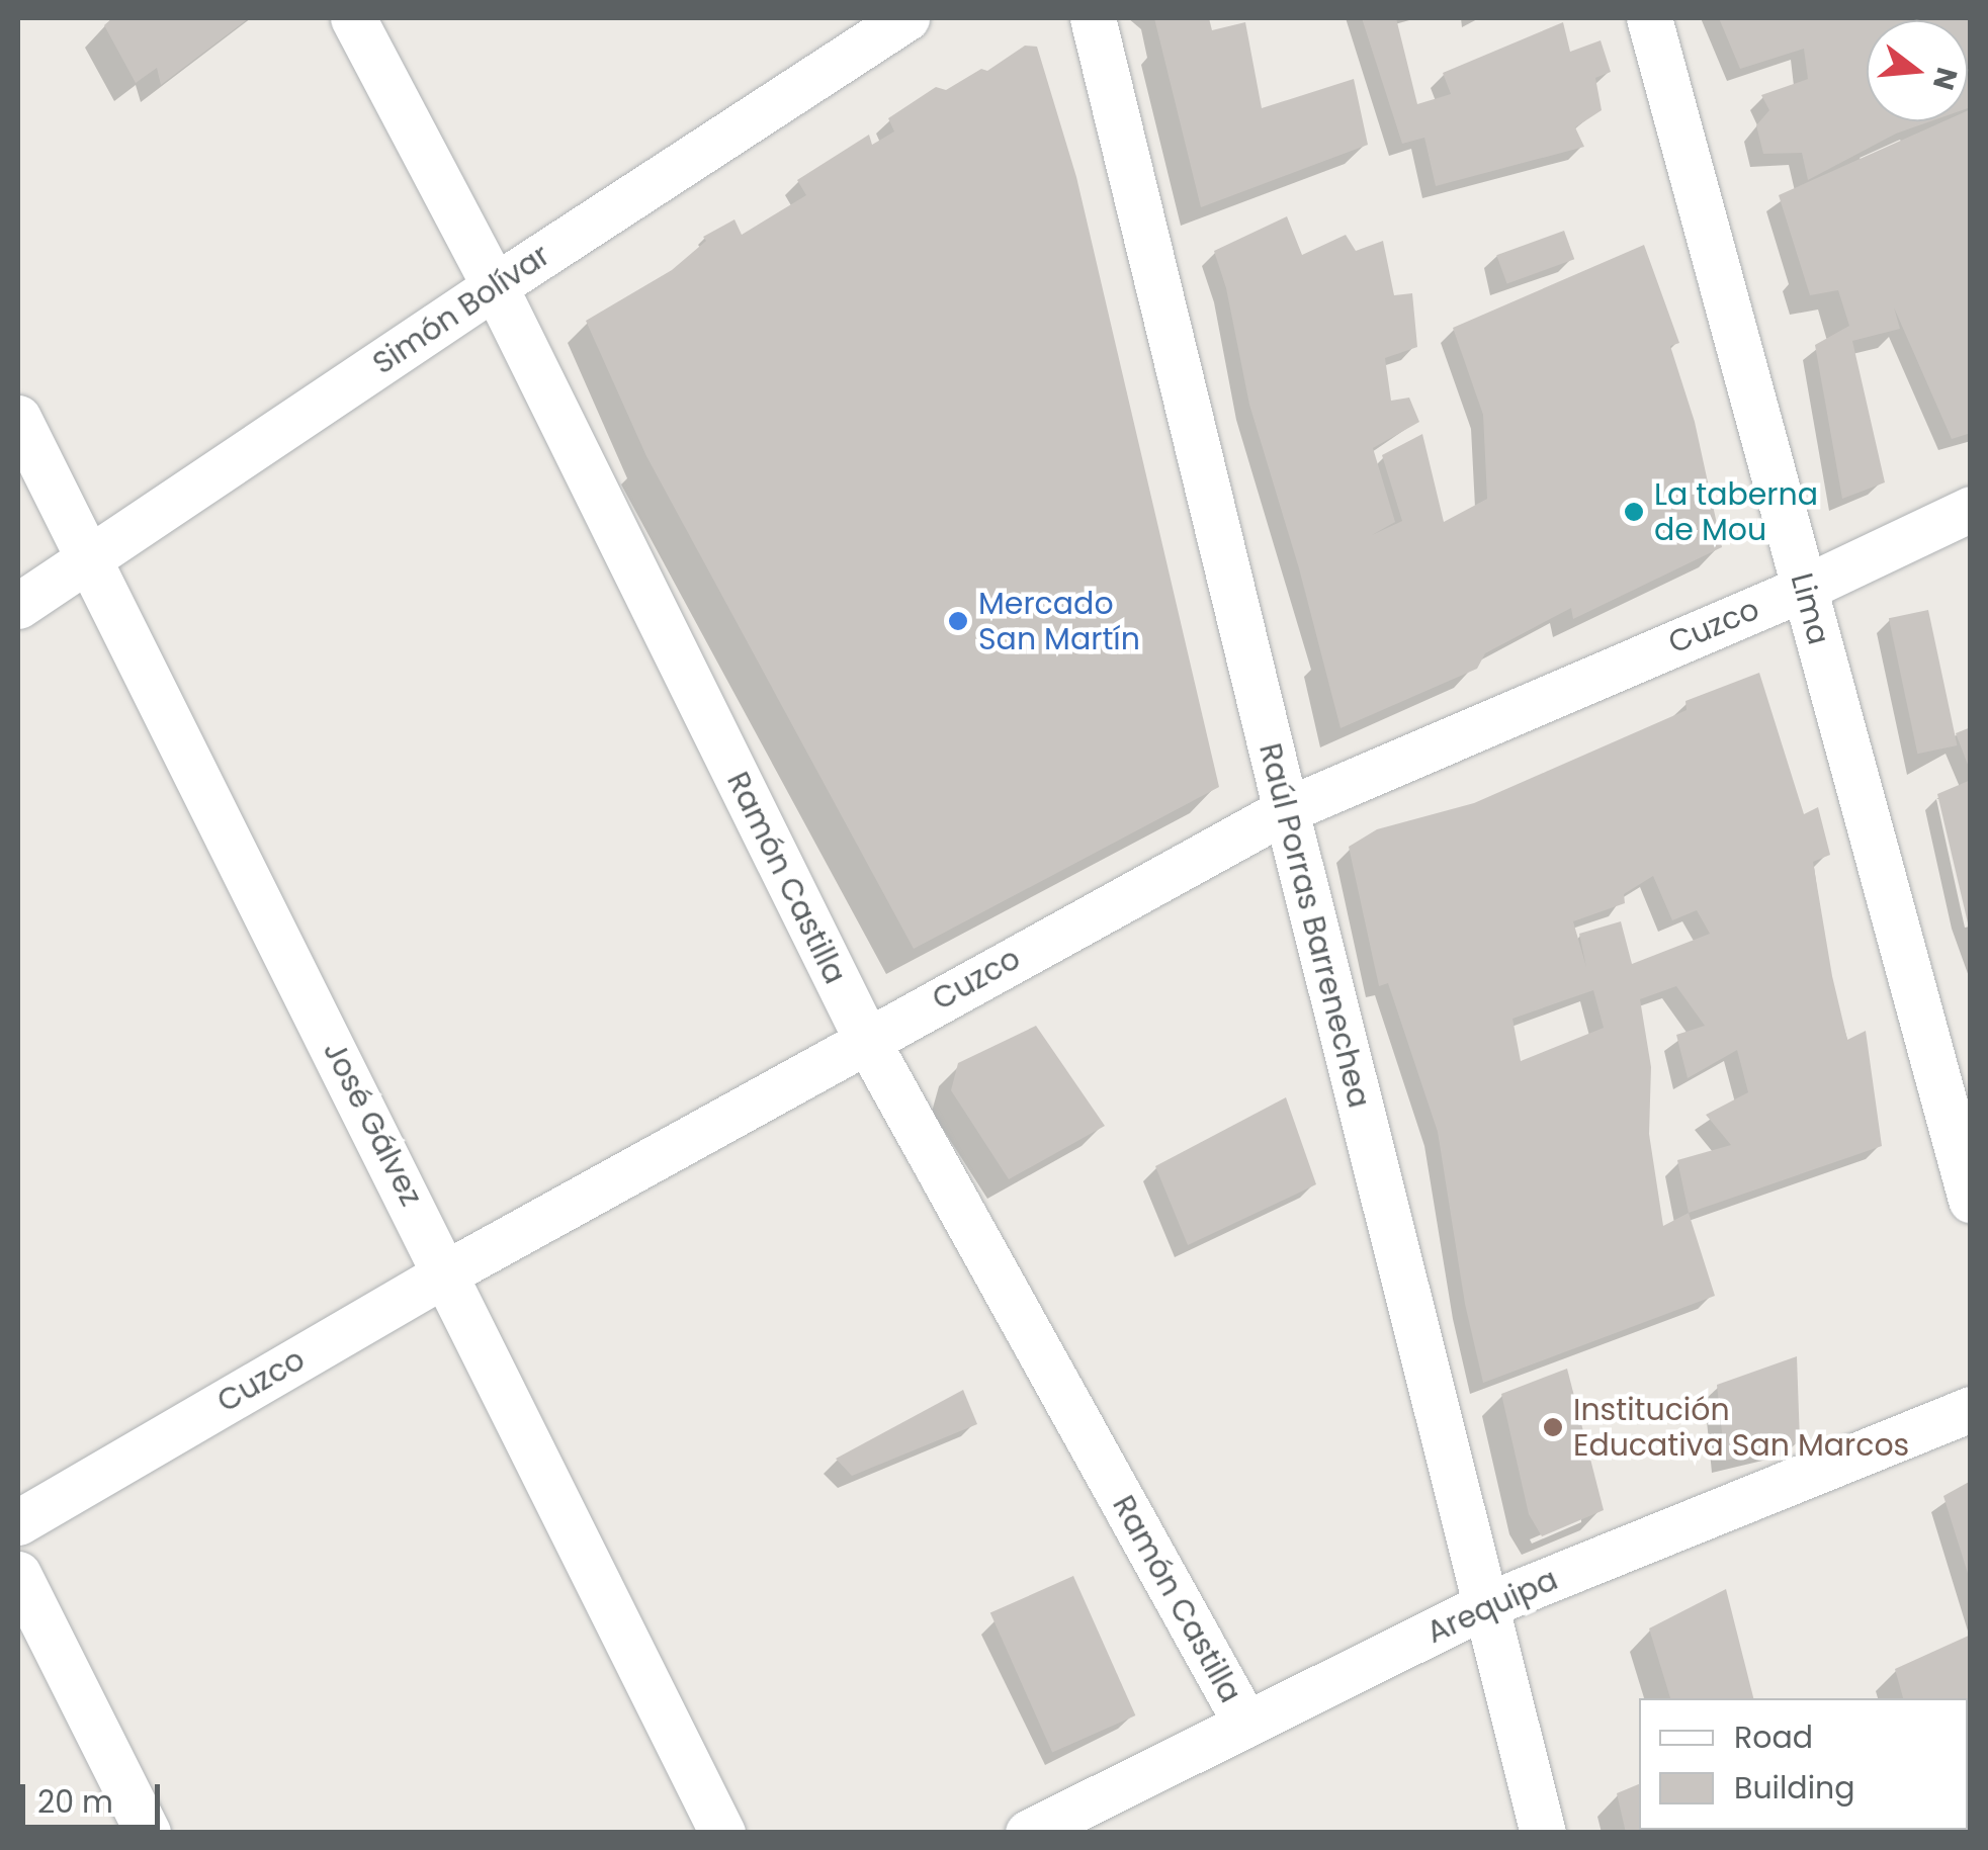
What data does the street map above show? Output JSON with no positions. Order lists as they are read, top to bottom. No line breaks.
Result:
{"streets":{"street":["Simón Bolívar","Lima","Cuzco","Ramón Castilla","Raúl Porras Barrenechea","José Gálvez","Arequipa"]},"crossings":[["Simón Bolívar","Ramón Castilla"],["Simón Bolívar","José Gálvez"],["Lima","Cuzco"],["Cuzco","Ramón Castilla"],["Cuzco","Raúl Porras Barrenechea"],["Cuzco","José Gálvez"],["Ramón Castilla","Arequipa"],["Raúl Porras Barrenechea","Arequipa"]],"places":["La taberna de Mou","Mercado San Martín","Institución Educativa San Marcos"],"legend":["Road","Building"],"scale_bar":"20 m","north":"right"}
